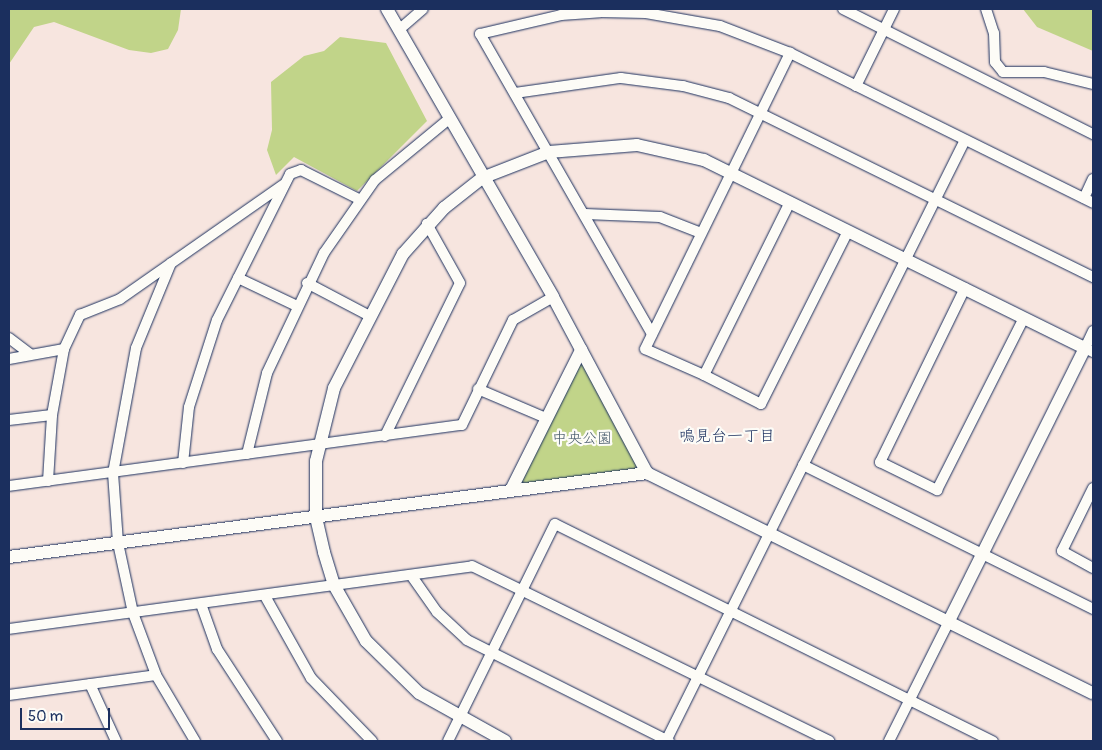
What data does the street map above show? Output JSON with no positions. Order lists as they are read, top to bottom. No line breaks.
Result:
{"districts":["鳴見台一丁目"],"parks":["中央公園"],"scale_bar":"50 m"}
